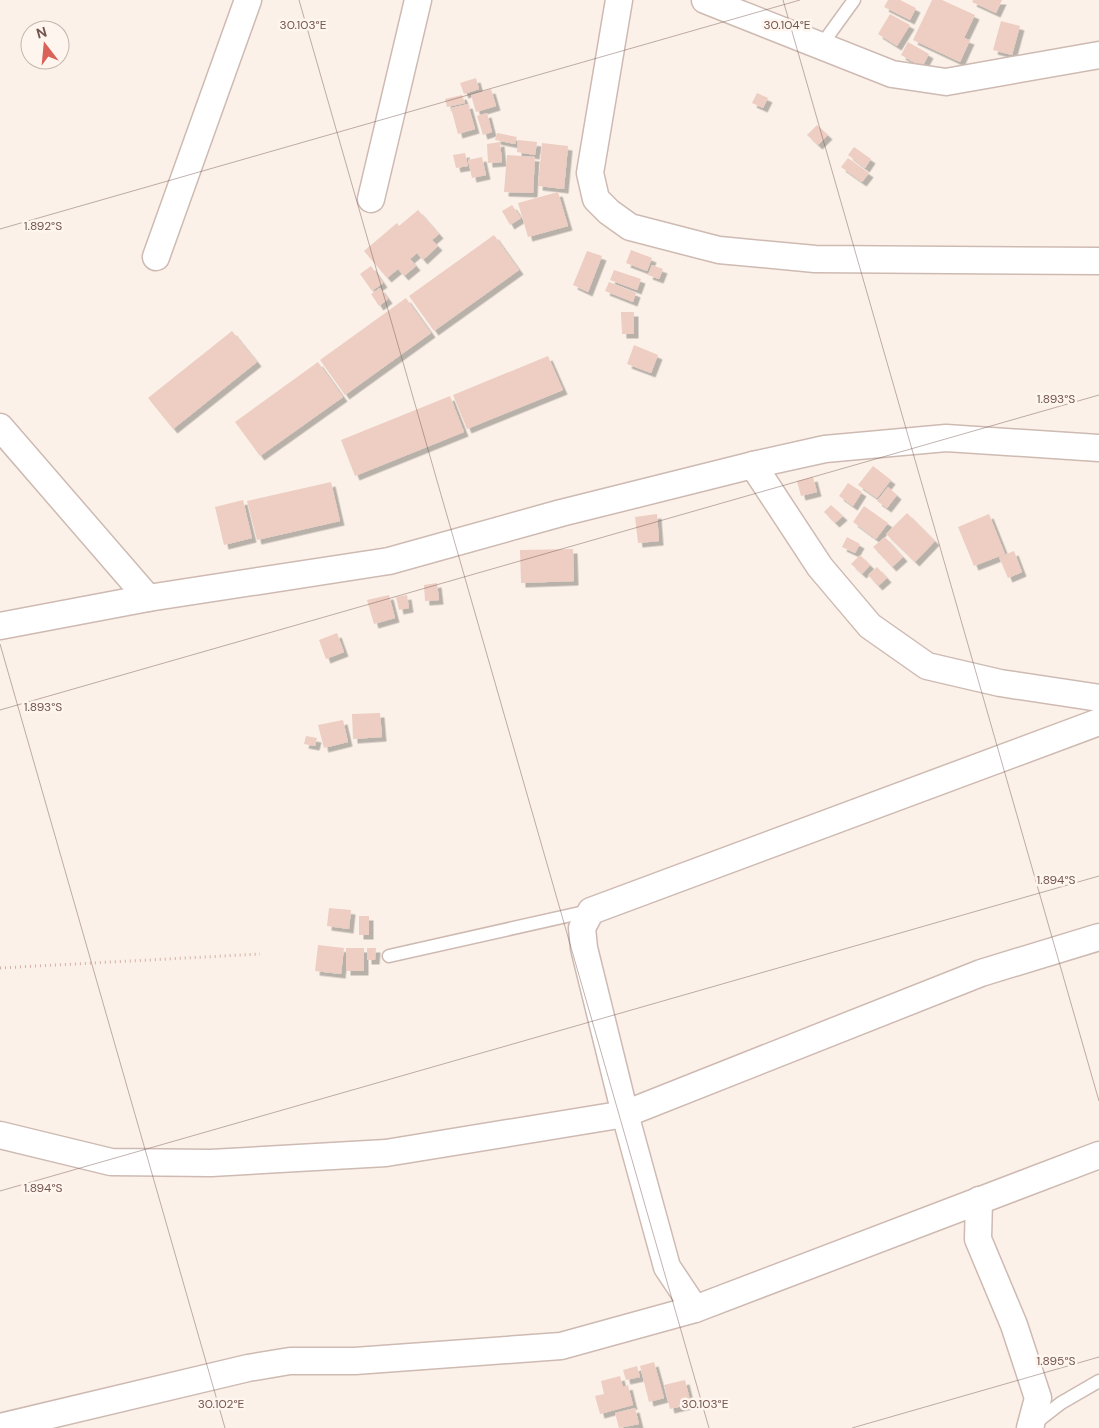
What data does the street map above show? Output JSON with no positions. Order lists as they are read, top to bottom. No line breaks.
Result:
{"north":"top","coordinates":["30.103°E","30.104°E","1.892°S","1.893°S","1.894°S","1.895°S","30.102°E"]}
